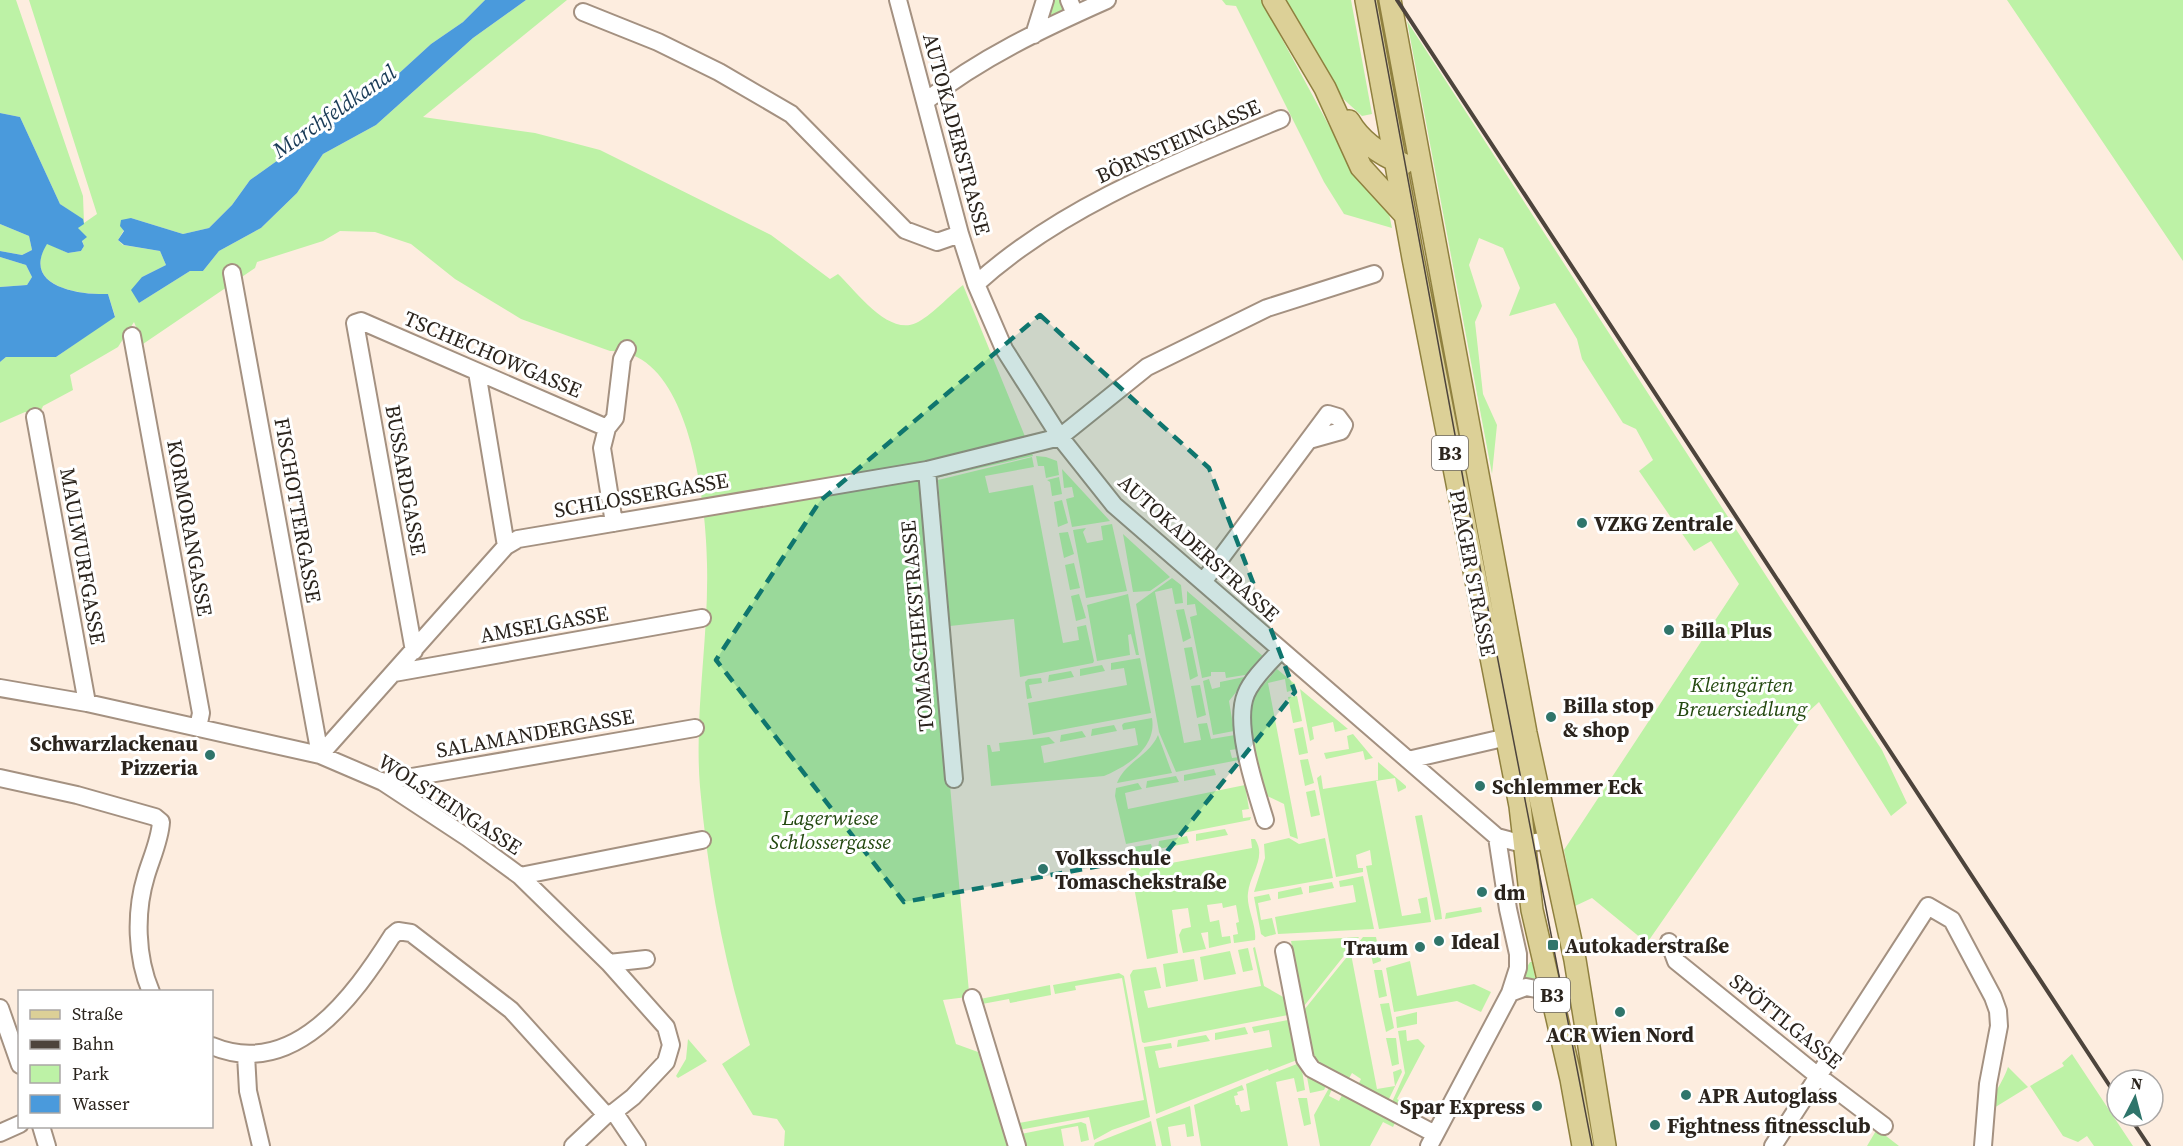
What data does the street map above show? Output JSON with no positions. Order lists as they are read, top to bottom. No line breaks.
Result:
{"streets":{"main road":["B3","PRAGER STRASSE"],"street":["AUTOKADERSTRASSE","BÖRNSTEINGASSE","TSCHECHOWGASSE","BUSSARDGASSE","SCHLOSSERGASSE","FISCHOTTERGASSE","KORMORANGASSE","MAULWURFGASSE","AMSELGASSE","TOMASCHEKSTRASSE","SALAMANDERGASSE","WOLSTEINGASSE","SPÖTTLGASSE"]},"crossings":[["AUTOKADERSTRASSE","BÖRNSTEINGASSE"],["AUTOKADERSTRASSE","SCHLOSSERGASSE"],["AUTOKADERSTRASSE","PRAGER STRASSE"],["TSCHECHOWGASSE","BUSSARDGASSE"],["BUSSARDGASSE","SCHLOSSERGASSE"],["SCHLOSSERGASSE","FISCHOTTERGASSE"],["SCHLOSSERGASSE","AMSELGASSE"],["SCHLOSSERGASSE","TOMASCHEKSTRASSE"],["SCHLOSSERGASSE","WOLSTEINGASSE"],["FISCHOTTERGASSE","WOLSTEINGASSE"],["KORMORANGASSE","WOLSTEINGASSE"],["MAULWURFGASSE","WOLSTEINGASSE"],["SALAMANDERGASSE","WOLSTEINGASSE"]],"water":["Marchfeldkanal"],"parks":["Kleingärten Breuersiedlung","Lagerwiese Schlossergasse"],"places":{"other":["VZKG Zentrale","Billa Plus","Billa stop & shop","Schwarzlackenau Pizzeria","Schlemmer Eck","Volksschule Tomaschekstraße","dm","Ideal","Traum","ACR Wien Nord","APR Autoglass","Spar Express","Fightness fitnessclub"],"transit":["Autokaderstraße"]},"legend":["Straße","Bahn","Park","Wasser"],"north":"top"}
